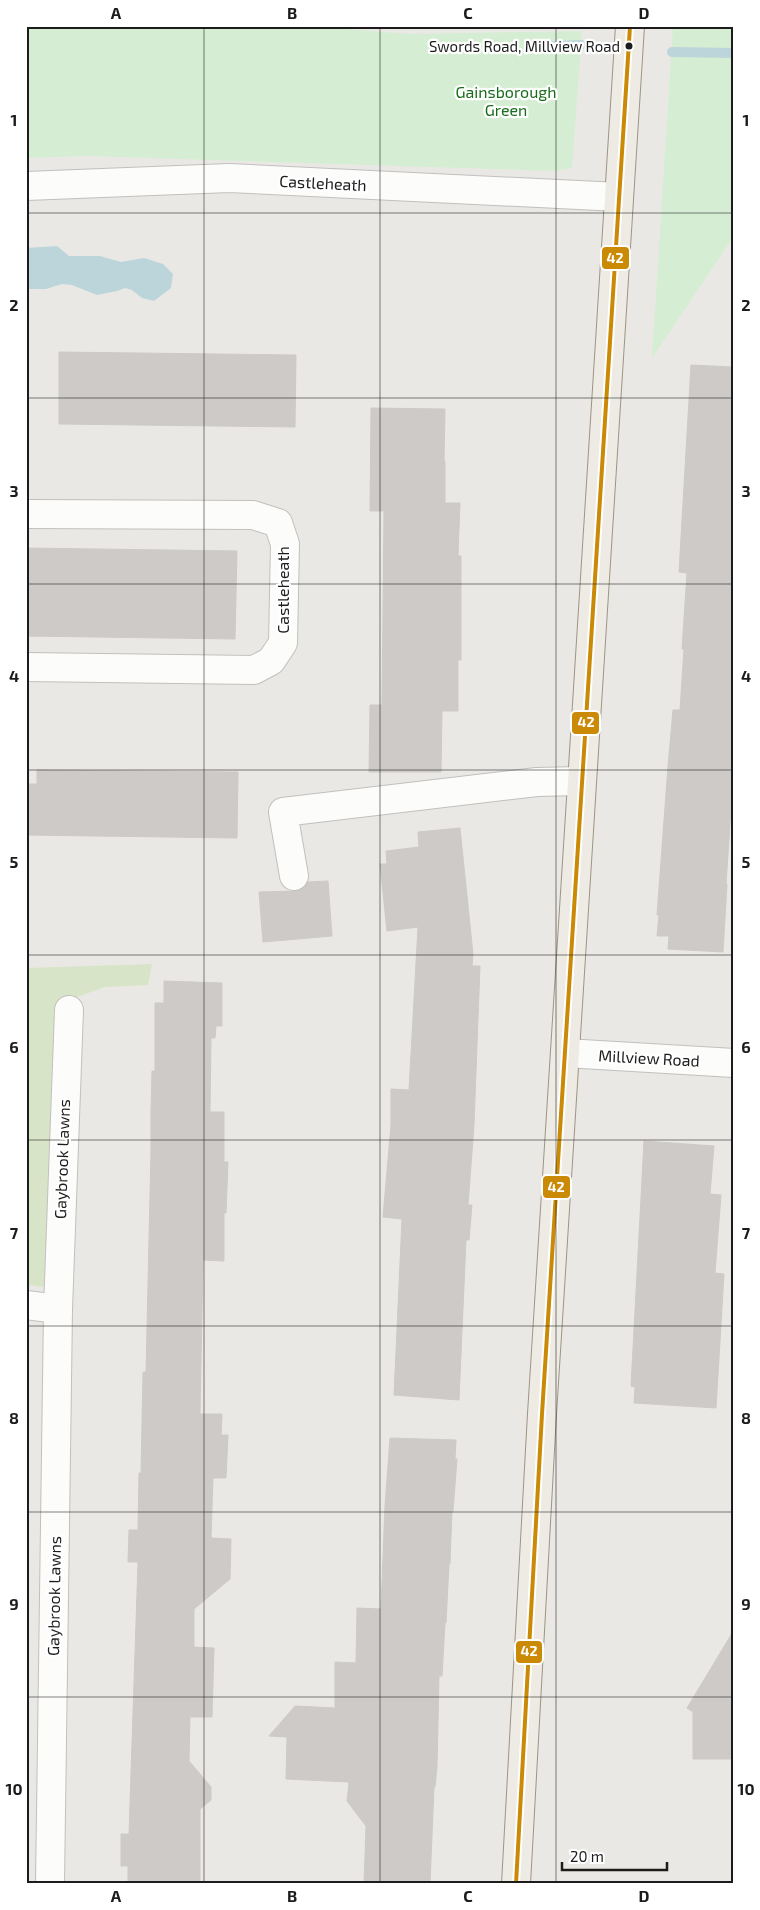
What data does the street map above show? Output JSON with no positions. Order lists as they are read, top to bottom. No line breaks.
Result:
{"streets":{"street":["Castleheath","Millview Road","Gaybrook Lawns"]},"parks":["Gainsborough Green"],"places":["Swords Road, Millview Road"],"lines":["transit line 42"],"scale_bar":"20 m","grid":{"columns":["A","B","C","D"],"rows":["1","2","3","4","5","6","7","8","9","10"]}}
